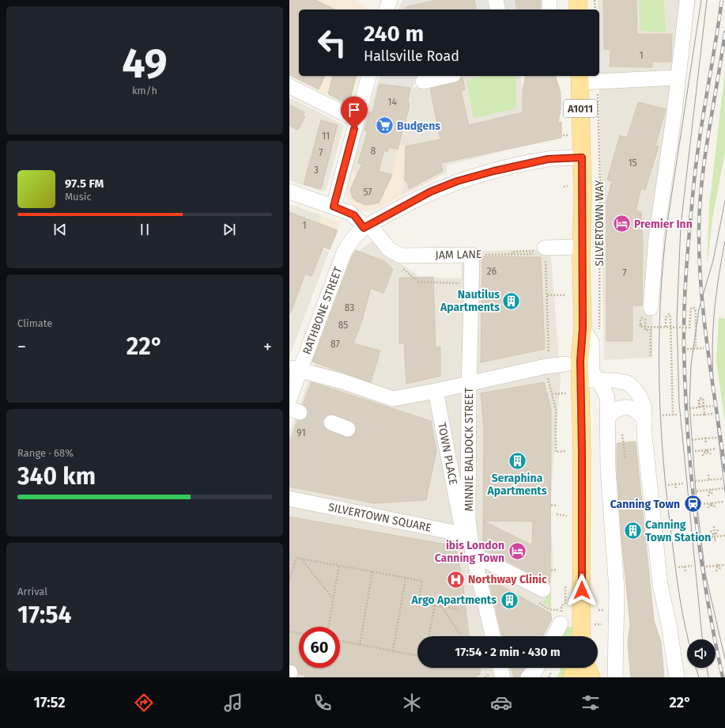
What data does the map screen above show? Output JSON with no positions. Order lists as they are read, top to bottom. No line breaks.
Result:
{"streets":{"main road":["A1011","SILVERTOWN WAY"],"street":["JAM LANE","RATHBONE STREET","MINNIE BALDOCK STREET","TOWN PLACE","SILVERTOWN SQUARE"]},"crossings":[["SILVERTOWN WAY","RATHBONE STREET"],["JAM LANE","RATHBONE STREET"],["JAM LANE","MINNIE BALDOCK STREET"],["MINNIE BALDOCK STREET","TOWN PLACE"],["MINNIE BALDOCK STREET","SILVERTOWN SQUARE"],["TOWN PLACE","SILVERTOWN SQUARE"]],"places":{"supermarket":["Budgens"],"hotel":["Premier Inn","ibis London Canning Town"],"building":["Nautilus Apartments","Seraphina Apartments","Canning Town Station","Argo Apartments"],"station":["Canning Town"],"hospital":["Northway Clinic"]},"house_numbers":["1","14","11","8","7","15","3","57","1","26","7","83","85","87","91"],"page":{"tile":[["49","km/h"],"Climate",["Range · 68%","340 km"],["Arrival","17:54"]],"turn":["240 m","Hallsville Road"],"song":["97.5 FM","Music"],"heat":["−","22°","+"],"limit":"60","trip":"17:54 · 2 min · 430 m","tabs":["17:52","22°"]}}
